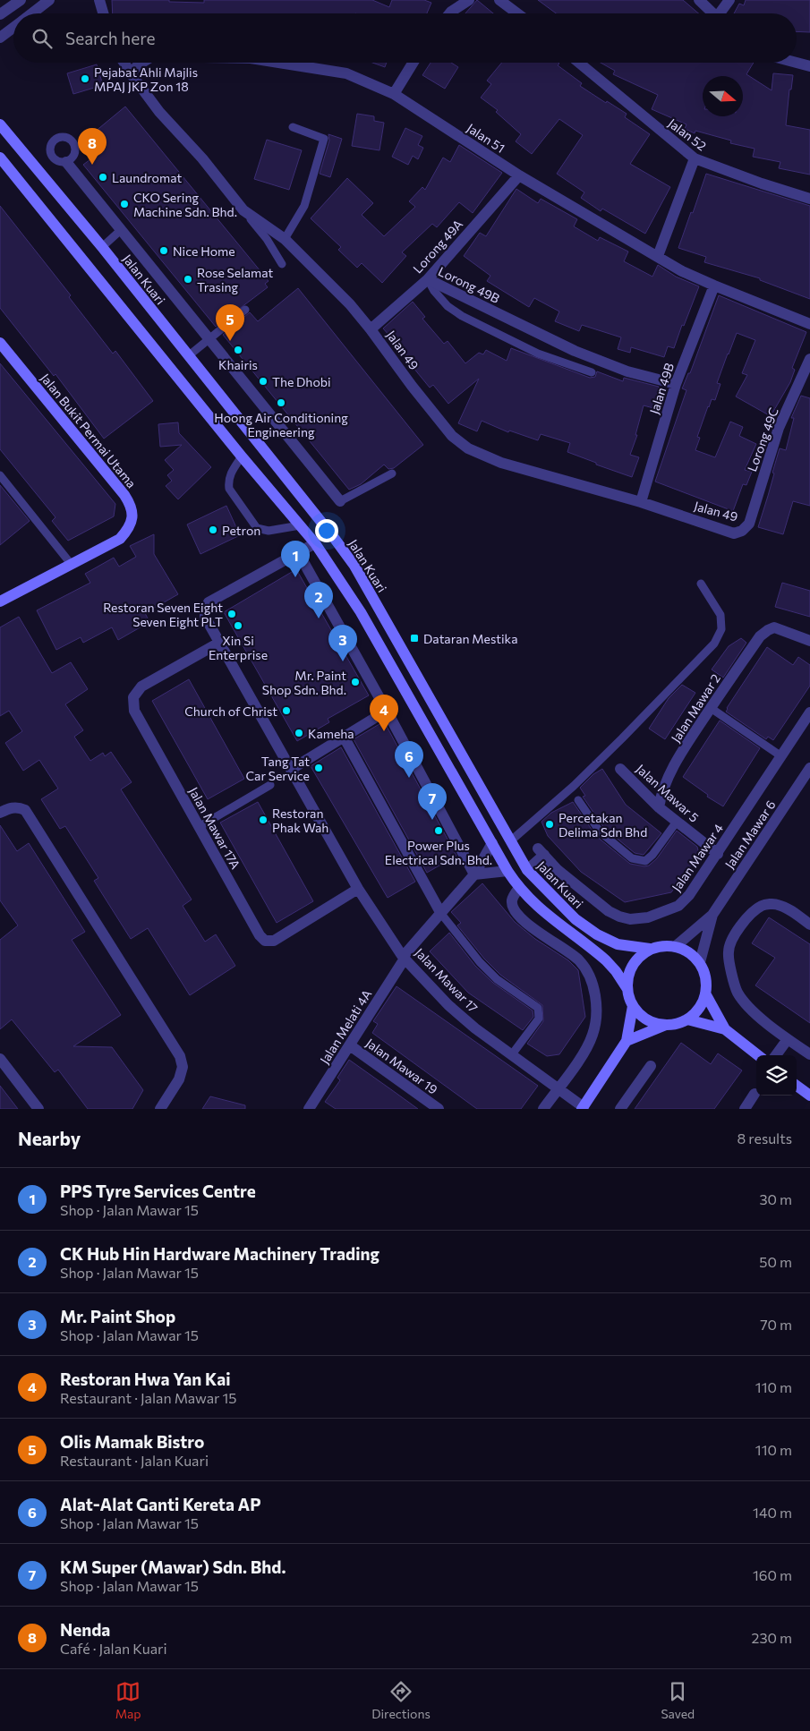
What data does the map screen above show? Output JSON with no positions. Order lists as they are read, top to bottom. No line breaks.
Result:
{"streets":{"street":["Jalan 52","Jalan 51","Lorong 49A","Jalan Kuari","Lorong 49B","Jalan 49","Jalan 49B","Jalan Bukit Permai Utama","Lorong 49C","Jalan Mawar 2","Jalan Mawar 5","Jalan Mawar 17A","Jalan Mawar 6","Jalan Mawar 4","Jalan Mawar 17","Jalan Melati 4A","Jalan Mawar 19"]},"crossings":[["Jalan 51","Lorong 49A"],["Jalan 51","Jalan 49"],["Jalan 51","Jalan 49B"],["Lorong 49A","Lorong 49B"],["Lorong 49A","Jalan 49"],["Jalan Kuari","Jalan Mawar 6"],["Jalan Kuari","Jalan Mawar 4"],["Lorong 49B","Jalan 49B"],["Jalan 49","Jalan 49B"],["Jalan 49","Lorong 49C"],["Jalan Mawar 2","Jalan Mawar 5"],["Jalan Mawar 5","Jalan Mawar 4"],["Jalan Mawar 17","Jalan Melati 4A"],["Jalan Melati 4A","Jalan Mawar 19"]],"places":{"other":["Pejabat Ahli Majlis MPAJ JKP Zon 18","Laundromat","CKO Sering Machine Sdn. Bhd.","Nice Home","Rose Selamat Trasing","Khairis","The Dhobi","Hoong Air Conditioning Engineering","Petron","Restoran Seven Eight Seven Eight PLT","Xin Si Enterprise","Mr. Paint Shop Sdn. Bhd.","Church of Christ","Kameha","Tang Tat Car Service","Restoran Phak Wah","Percetakan Delima Sdn Bhd","Power Plus Electrical Sdn. Bhd."],"transit":["Dataran Mestika"]},"north":"right","page":{"search":"Search here","pins":["8","5","1","2","3","4","6","7"],"heading":["Nearby","8 results"],"list":[{"mark":"1","name":"PPS Tyre Services Centre","note":"Shop · Jalan Mawar 15","value":"30 m"},{"mark":"2","name":"CK Hub Hin Hardware Machinery Trading","note":"Shop · Jalan Mawar 15","value":"50 m"},{"mark":"3","name":"Mr. Paint Shop","note":"Shop · Jalan Mawar 15","value":"70 m"},{"mark":"4","name":"Restoran Hwa Yan Kai","note":"Restaurant · Jalan Mawar 15","value":"110 m"},{"mark":"5","name":"Olis Mamak Bistro","note":"Restaurant · Jalan Kuari","value":"110 m"},{"mark":"6","name":"Alat-Alat Ganti Kereta AP","note":"Shop · Jalan Mawar 15","value":"140 m"},{"mark":"7","name":"KM Super (Mawar) Sdn. Bhd.","note":"Shop · Jalan Mawar 15","value":"160 m"},{"mark":"8","name":"Nenda","note":"Café · Jalan Kuari","value":"230 m"}],"nav":["Map","Directions","Saved"]}}
